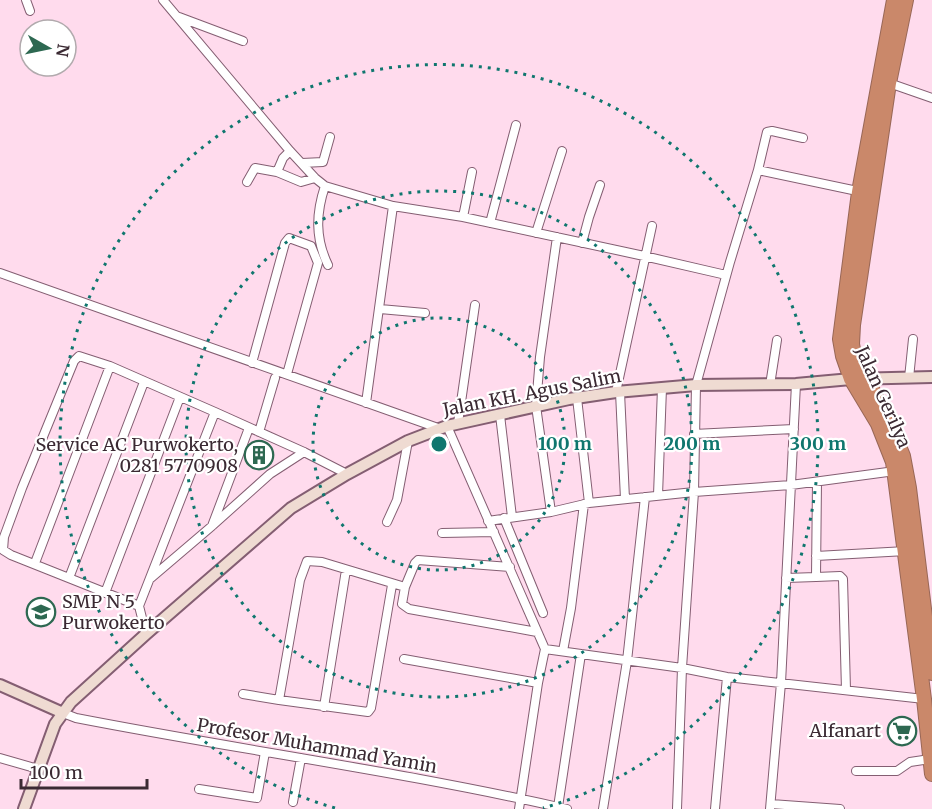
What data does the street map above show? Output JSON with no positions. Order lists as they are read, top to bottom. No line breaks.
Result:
{"streets":{"highway":["Jalan Gerilya"],"main road":["Jalan KH. Agus Salim"],"street":["Profesor Muhammad Yamin"]},"crossings":[["Jalan KH. Agus Salim","Jalan Gerilya"],["Jalan KH. Agus Salim","Profesor Muhammad Yamin"]],"places":{"building":["Service AC Purwokerto, 0281 5770908"],"school or university":["SMP N 5 Purwokerto"],"supermarket":["Alfanart"]},"scale_bar":"100 m","north":"right","rings":["100 m","200 m","300 m"]}
